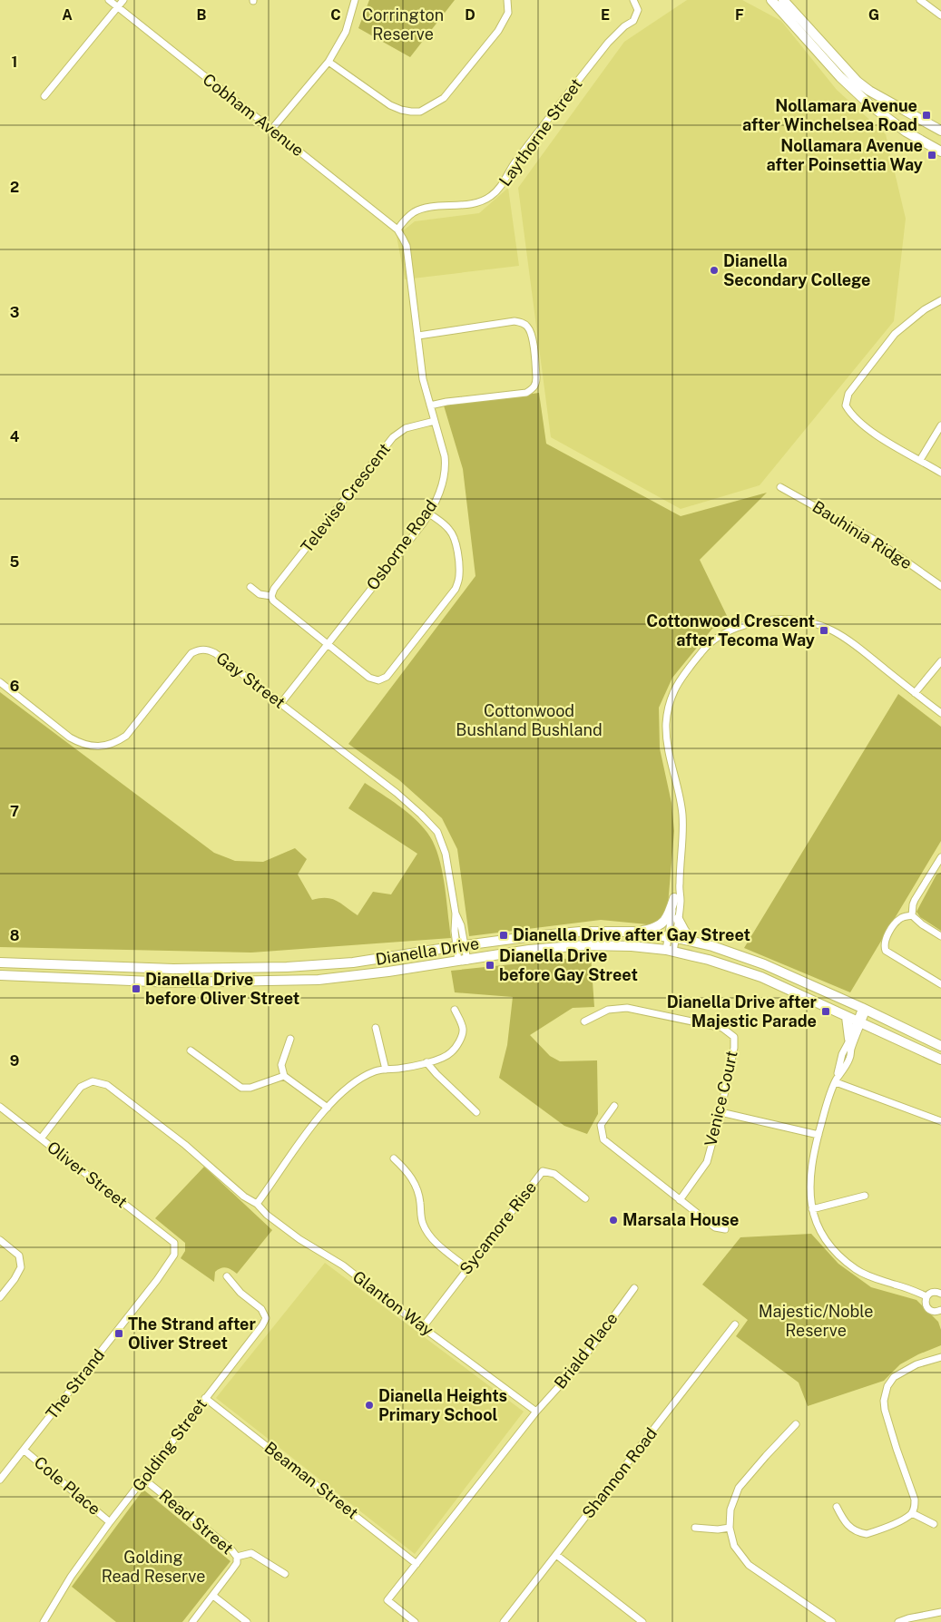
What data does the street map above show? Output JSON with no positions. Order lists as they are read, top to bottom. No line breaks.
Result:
{"streets":{"main road":["Dianella Drive"],"street":["Cobham Avenue","Laythorne Street","Televise Crescent","Bauhinia Ridge","Osborne Road","Gay Street","Venice Court","Oliver Street","Sycamore Rise","Glanton Way","Briald Place","The Strand","Golding Street","Shannon Road","Beaman Street","Cole Place","Read Street"]},"crossings":[["Cobham Avenue","Laythorne Street"],["Cobham Avenue","Osborne Road"],["Laythorne Street","Osborne Road"],["Televise Crescent","Osborne Road"],["Osborne Road","Gay Street"],["Gay Street","Dianella Drive"],["Oliver Street","Glanton Way"],["Oliver Street","The Strand"],["Sycamore Rise","Glanton Way"],["Glanton Way","Briald Place"],["The Strand","Cole Place"],["Golding Street","Beaman Street"],["Golding Street","Cole Place"],["Golding Street","Read Street"]],"parks":["Corrington Reserve","Cottonwood Bushland Bushland","Majestic/Noble Reserve","Golding Read Reserve"],"places":{"transit":["Nollamara Avenue after Winchelsea Road","Nollamara Avenue after Poinsettia Way","Cottonwood Crescent after Tecoma Way","Dianella Drive after Gay Street","Dianella Drive before Gay Street","Dianella Drive before Oliver Street","Dianella Drive after Majestic Parade","The Strand after Oliver Street"],"other":["Dianella Secondary College","Marsala House","Dianella Heights Primary School"]},"grid":{"columns":["A","B","C","D","E","F","G"],"rows":["1","2","3","4","5","6","7","8","9"]}}
